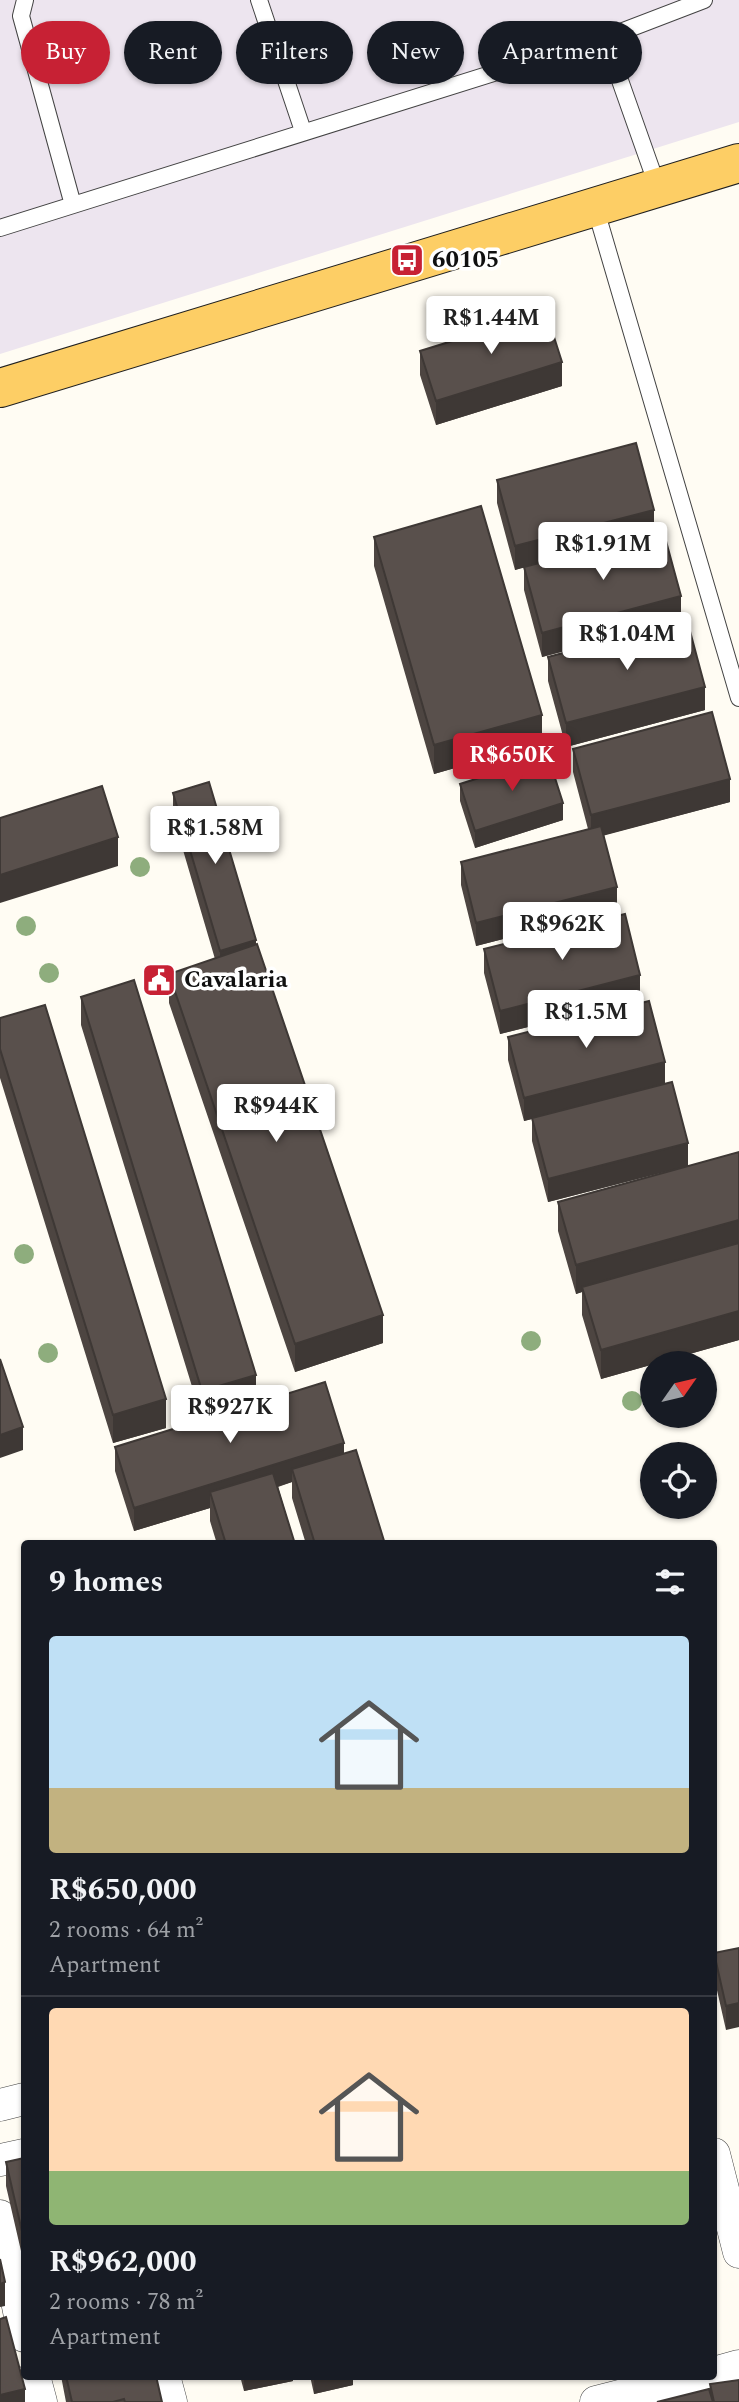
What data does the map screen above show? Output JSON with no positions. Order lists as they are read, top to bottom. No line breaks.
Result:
{"places":{"bus stop":["60105"],"public building":["Cavalaria"]},"north":"top right","page":{"chip":["Buy","Rent","Filters","New","Apartment"],"price":["R$1.44M","R$1.91M","R$1.04M","R$650K","R$1.58M","R$962K","R$1.5M","R$944K","R$927K"],"heading":"9 homes","list":[{"name":"R$650,000","note":"2 rooms · 64 m² · Apartment"},{"name":"R$962,000","note":"2 rooms · 78 m² · Apartment"}]}}
